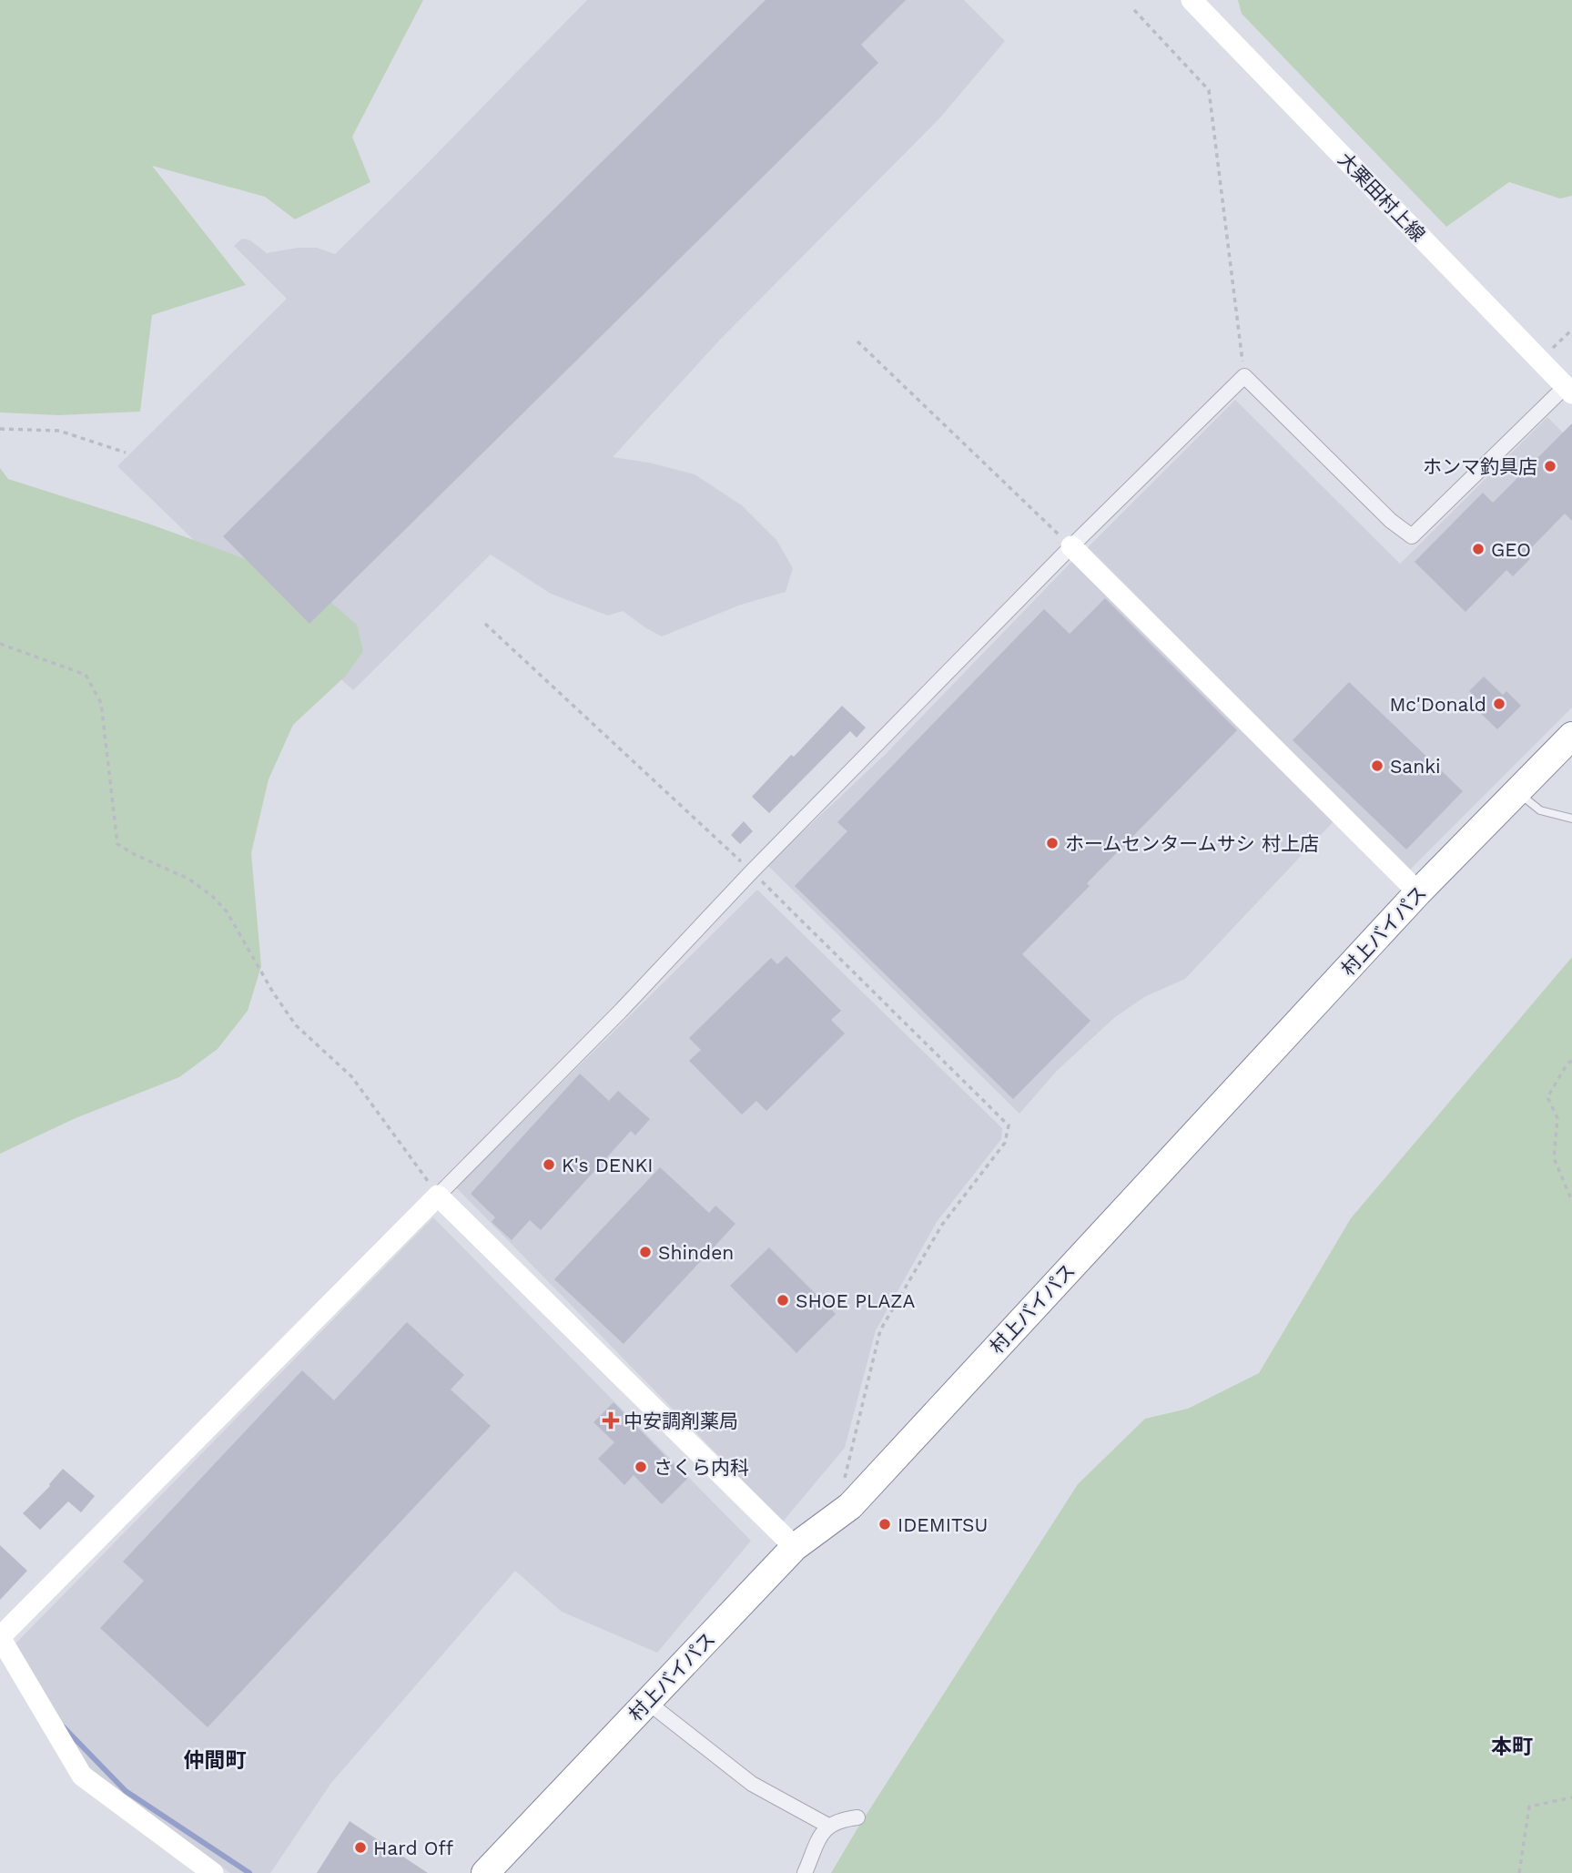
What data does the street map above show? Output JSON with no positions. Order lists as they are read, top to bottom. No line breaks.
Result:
{"streets":{"highway":["村上バイパス"],"street":["大栗田村上線"]},"districts":["本町","仲間町"],"places":{"other":["ホンマ釣具店","GEO","Mc'Donald","Sanki","ホームセンタームサシ 村上店","K's DENKI","Shinden","SHOE PLAZA","さくら内科","IDEMITSU","Hard Off"],"health":["中安調剤薬局"]}}
